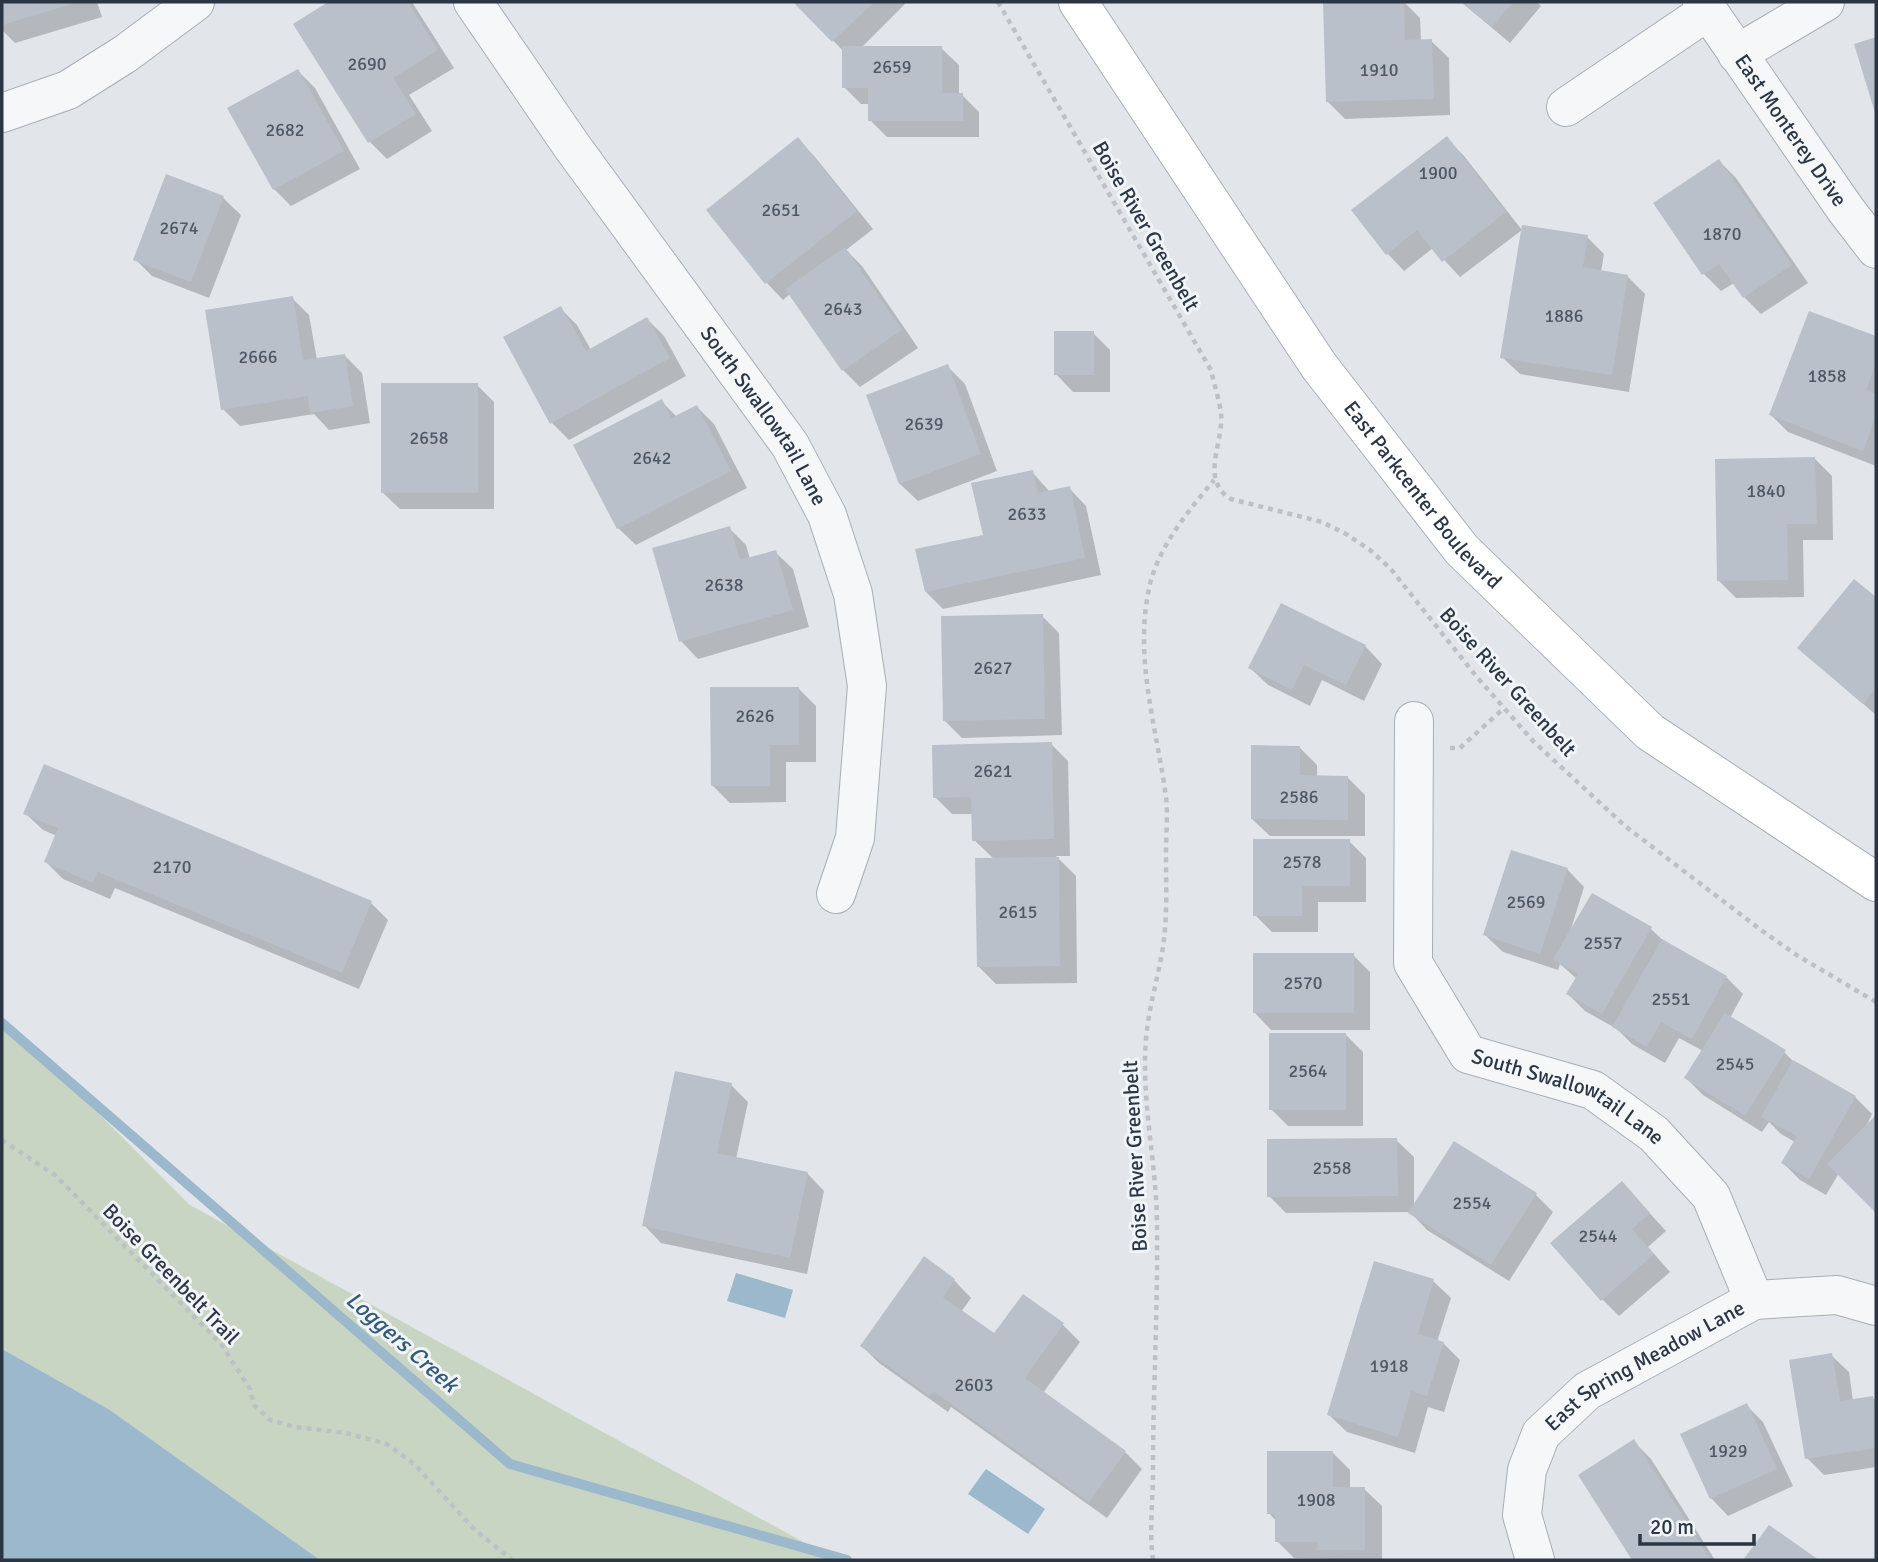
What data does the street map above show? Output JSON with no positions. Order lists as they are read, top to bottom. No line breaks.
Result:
{"streets":{"main road":["East Parkcenter Boulevard"],"street":["East Monterey Drive","South Swallowtail Lane","East Spring Meadow Lane"],"path":["Boise River Greenbelt","Boise Greenbelt Trail"]},"crossings":[["South Swallowtail Lane","East Spring Meadow Lane"]],"water":["Loggers Creek"],"house_numbers":["2690","2659","1910","2682","1900","2651","2674","1870","2643","1886","2666","1858","2639","2658","2642","1840","2633","2638","2627","2626","2621","2586","2578","2170","2569","2615","2557","2570","2551","2545","2564","2558","2554","2544","1918","2603","1929","1908"],"scale_bar":"20 m"}
